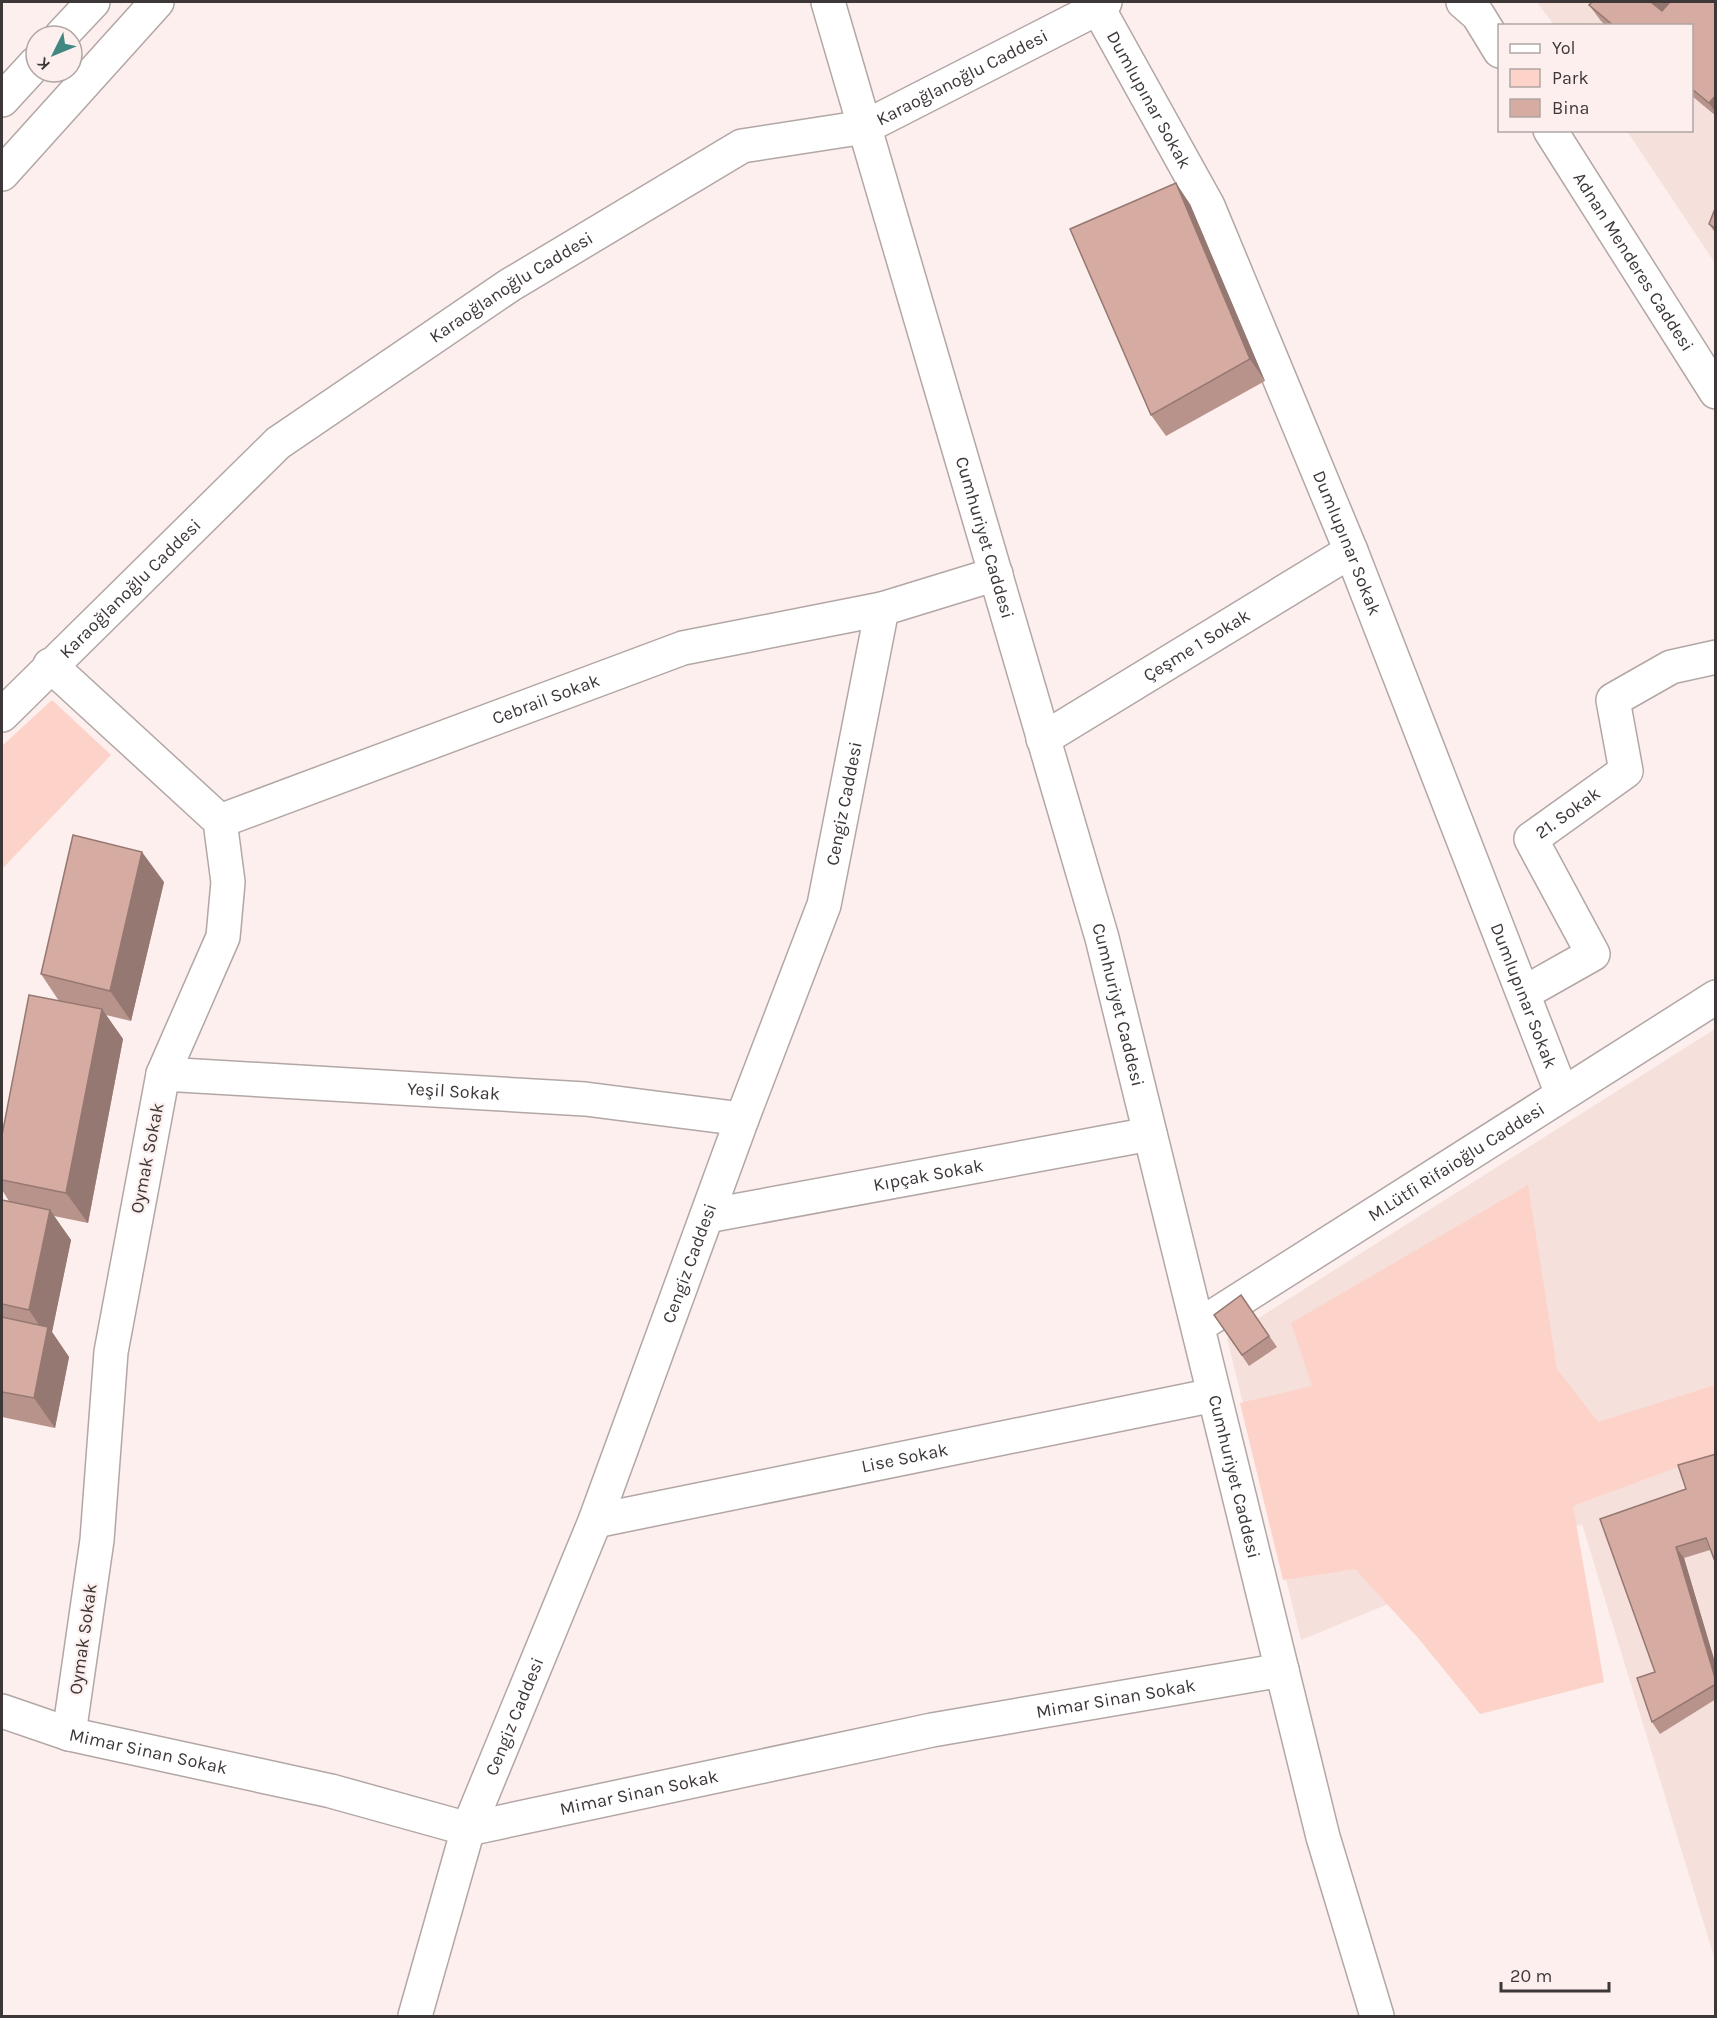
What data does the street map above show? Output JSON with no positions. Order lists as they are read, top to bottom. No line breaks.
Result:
{"streets":{"street":["Karaoğlanoğlu Caddesi","Dumlupınar Sokak","Adnan Menderes Caddesi","Cumhuriyet Caddesi","Çeşme 1 Sokak","Cebrail Sokak","Cengiz Caddesi","21. Sokak","Yeşil Sokak","Oymak Sokak","M.Lütfi Rifaioğlu Caddesi","Kıpçak Sokak","Lise Sokak","Mimar Sinan Sokak"]},"crossings":[["Karaoğlanoğlu Caddesi","Dumlupınar Sokak"],["Karaoğlanoğlu Caddesi","Cumhuriyet Caddesi"],["Dumlupınar Sokak","Çeşme 1 Sokak"],["Dumlupınar Sokak","21. Sokak"],["Dumlupınar Sokak","M.Lütfi Rifaioğlu Caddesi"],["Cumhuriyet Caddesi","Çeşme 1 Sokak"],["Cumhuriyet Caddesi","M.Lütfi Rifaioğlu Caddesi"],["Cumhuriyet Caddesi","Kıpçak Sokak"],["Cumhuriyet Caddesi","Lise Sokak"],["Cumhuriyet Caddesi","Mimar Sinan Sokak"],["Cebrail Sokak","Cengiz Caddesi"],["Cebrail Sokak","Oymak Sokak"],["Cengiz Caddesi","Yeşil Sokak"],["Cengiz Caddesi","Kıpçak Sokak"],["Cengiz Caddesi","Lise Sokak"],["Cengiz Caddesi","Mimar Sinan Sokak"],["Yeşil Sokak","Oymak Sokak"],["Oymak Sokak","Mimar Sinan Sokak"]],"legend":["Yol","Park","Bina"],"scale_bar":"20 m","north":"bottom left"}
